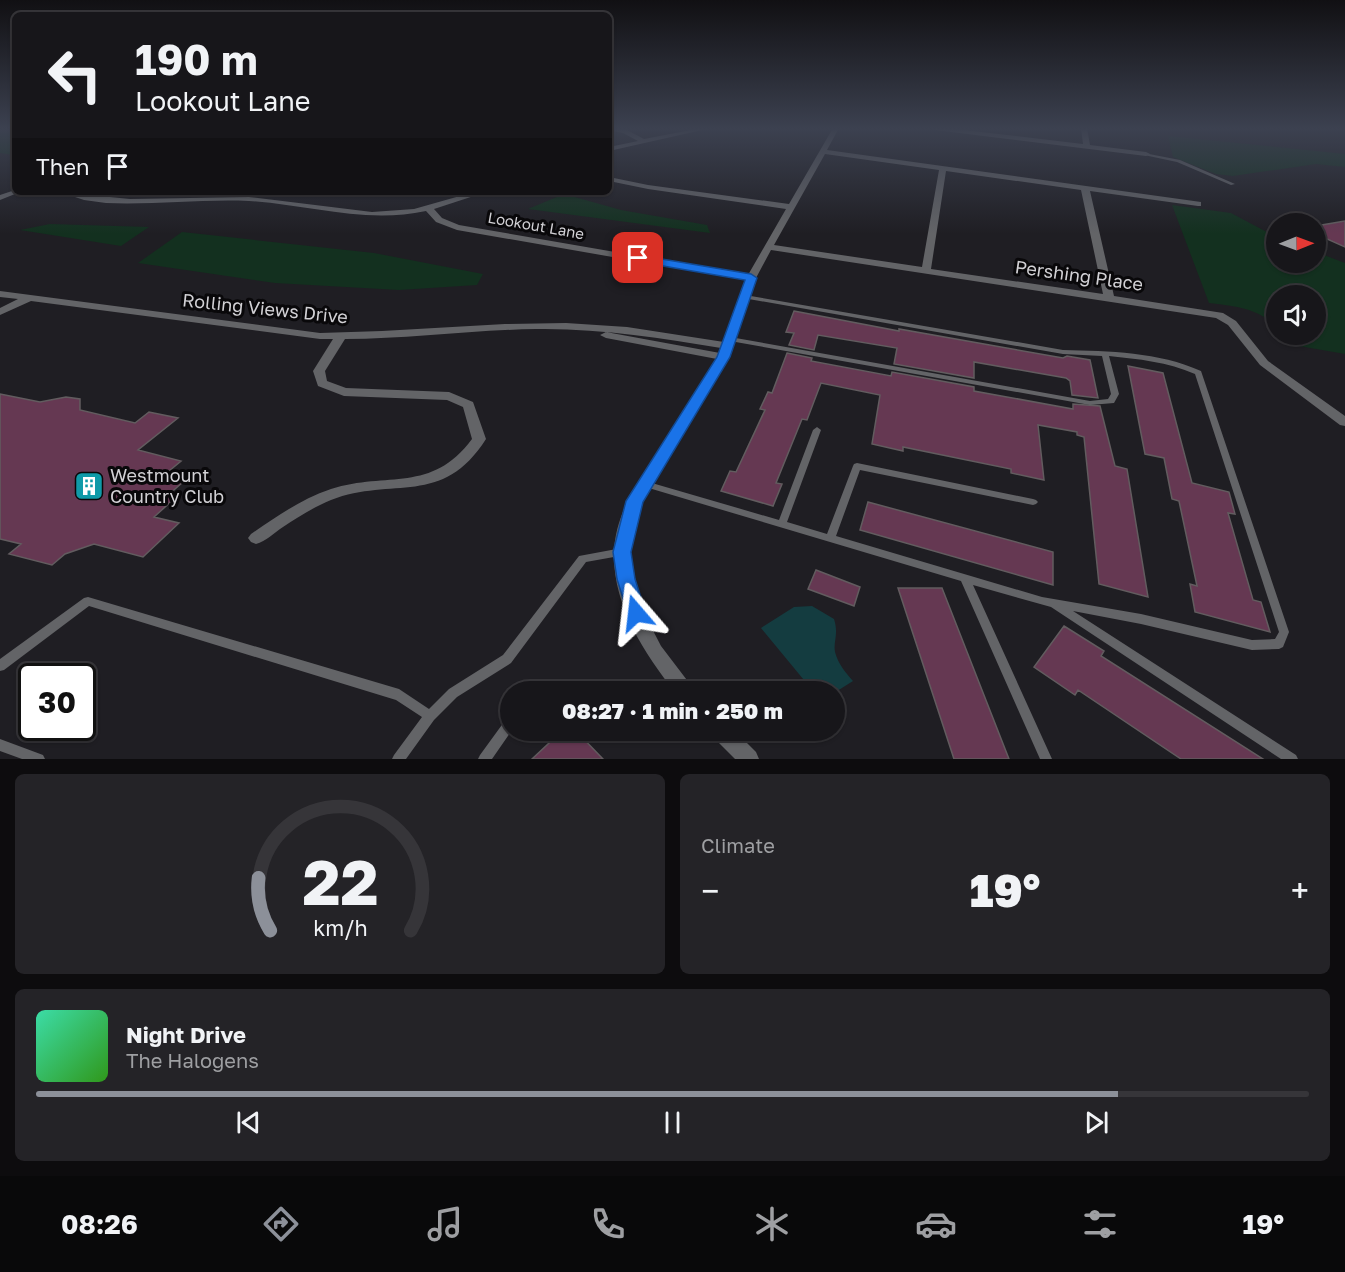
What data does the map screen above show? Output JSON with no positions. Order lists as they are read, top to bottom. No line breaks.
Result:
{"streets":{"street":["Lookout Lane","Pershing Place","Rolling Views Drive"]},"places":{"building":["Westmount Country Club"]},"north":"right","page":{"turn":["190 m","Lookout Lane"],"then":"Then","limit":"30","trip":"08:27 · 1 min · 250 m","tile":"Climate","heat":["−","19°","+"],"song":["Night Drive","The Halogens"],"tabs":["08:26","19°"],"gauge":["22","km/h"]}}
